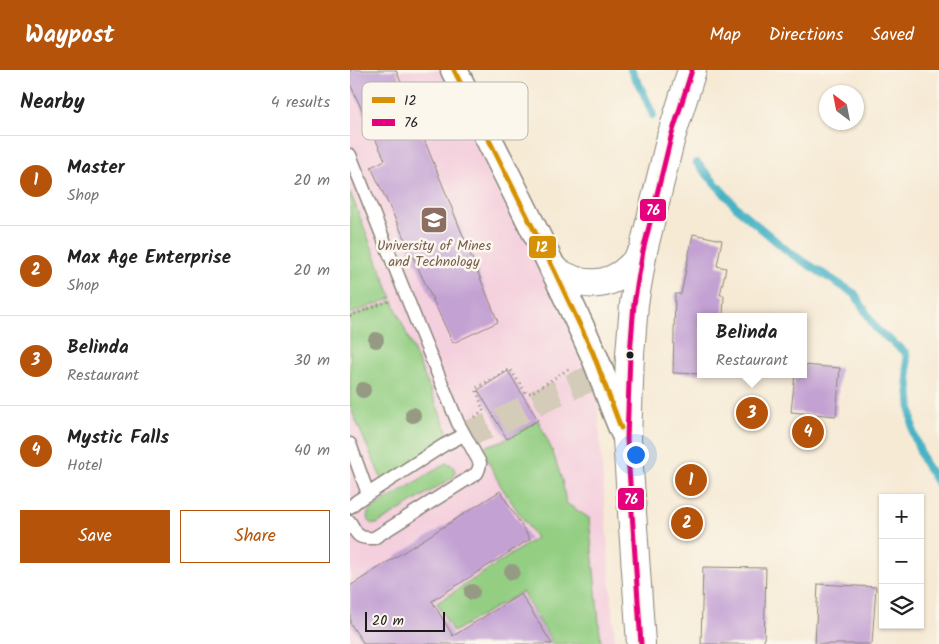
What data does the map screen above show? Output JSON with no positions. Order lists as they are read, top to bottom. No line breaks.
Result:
{"places":{"school or university":["University of Mines and Technology"]},"lines":["transit line 12","transit line 76"],"legend":["12","76"],"scale_bar":"20 m","north":"top left","page":{"header":"Waypost","nav":["Map","Directions","Saved"],"heading":["Nearby","4 results"],"list":[{"mark":"1","name":"Master","note":"Shop","value":"20 m"},{"mark":"2","name":"Max Age Enterprise","note":"Shop","value":"20 m"},{"mark":"3","name":"Belinda","note":"Restaurant","value":"30 m"},{"mark":"4","name":"Mystic Falls","note":"Hotel","value":"40 m"}],"popup":["Belinda","Restaurant"],"pins":["3","4","1","2"],"map_buttons":["+","−"],"buttons":["Save","Share"],"scale":"20 m"}}
